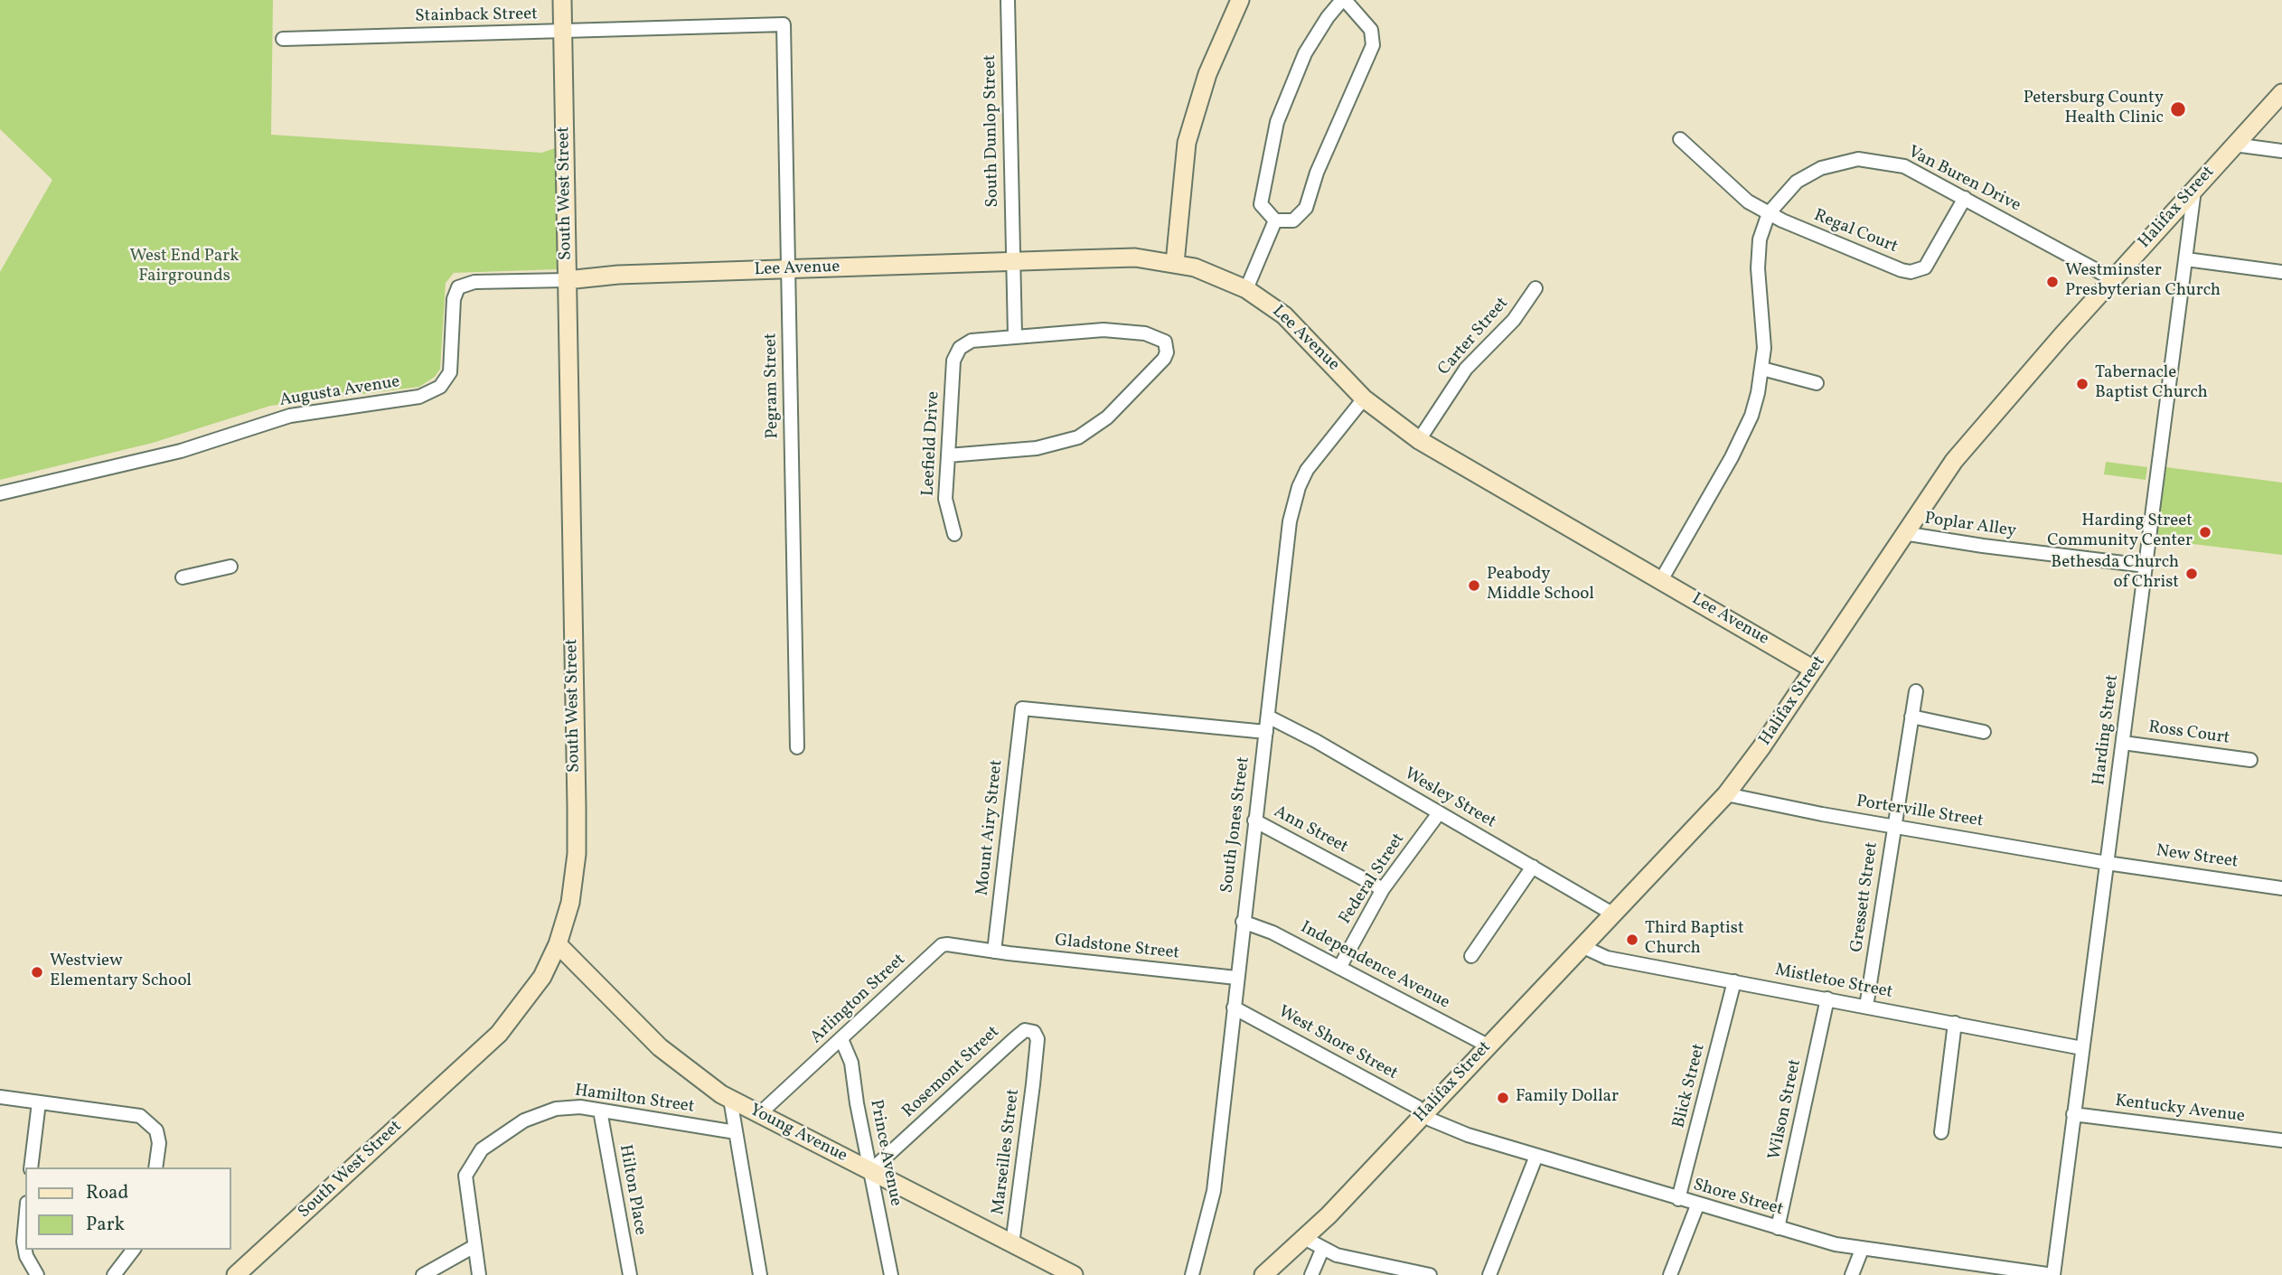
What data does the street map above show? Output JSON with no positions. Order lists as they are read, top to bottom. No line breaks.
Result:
{"streets":{"street":["Stainback Street","South Dunlop Street","Van Buren Drive","South West Street","Halifax Street","Regal Court","Lee Avenue","Carter Street","Pegram Street","Augusta Avenue","Leefield Drive","Poplar Alley","Harding Street","Ross Court","Wesley Street","Porterville Street","South Jones Street","Mount Airy Street","Ann Street","New Street","Federal Street","Gressett Street","Gladstone Street","Independence Avenue","Mistletoe Street","Arlington Street","West Shore Street","Rosemont Street","Blick Street","Hamilton Street","Wilson Street","Kentucky Avenue","Young Avenue","Marseilles Street","Prince Avenue","Hilton Place","Shore Street"]},"crossings":[["Stainback Street","South West Street"],["Stainback Street","Pegram Street"],["South Dunlop Street","Lee Avenue"],["South Dunlop Street","Leefield Drive"],["Van Buren Drive","Halifax Street"],["Van Buren Drive","Regal Court"],["Van Buren Drive","Lee Avenue"],["South West Street","Lee Avenue"],["South West Street","Augusta Avenue"],["South West Street","Young Avenue"],["Halifax Street","Lee Avenue"],["Halifax Street","Poplar Alley"],["Halifax Street","Harding Street"],["Halifax Street","Wesley Street"],["Halifax Street","Porterville Street"],["Halifax Street","Independence Avenue"],["Halifax Street","Mistletoe Street"],["Halifax Street","West Shore Street"],["Halifax Street","Shore Street"],["Lee Avenue","Carter Street"],["Lee Avenue","Pegram Street"],["Lee Avenue","Augusta Avenue"],["Lee Avenue","South Jones Street"],["Poplar Alley","Harding Street"],["Harding Street","Ross Court"],["Harding Street","Porterville Street"],["Harding Street","New Street"],["Harding Street","Mistletoe Street"],["Harding Street","Kentucky Avenue"],["Harding Street","Shore Street"],["Wesley Street","South Jones Street"],["Wesley Street","Federal Street"],["Porterville Street","New Street"],["Porterville Street","Gressett Street"],["South Jones Street","Mount Airy Street"],["South Jones Street","Ann Street"],["South Jones Street","Gladstone Street"],["South Jones Street","Independence Avenue"],["South Jones Street","West Shore Street"],["Mount Airy Street","Gladstone Street"],["Mount Airy Street","Arlington Street"],["Ann Street","Federal Street"],["Federal Street","Independence Avenue"],["Gressett Street","Mistletoe Street"],["Gladstone Street","Arlington Street"],["Mistletoe Street","Blick Street"],["Mistletoe Street","Wilson Street"],["Arlington Street","Young Avenue"],["Arlington Street","Prince Avenue"],["West Shore Street","Shore Street"],["Rosemont Street","Young Avenue"],["Rosemont Street","Marseilles Street"],["Rosemont Street","Prince Avenue"],["Blick Street","Shore Street"],["Hamilton Street","Hilton Place"],["Wilson Street","Shore Street"],["Young Avenue","Marseilles Street"],["Young Avenue","Prince Avenue"]],"parks":["West End Park Fairgrounds"],"places":["Petersburg County Health Clinic","Westminster Presbyterian Church","Tabernacle Baptist Church","Harding Street Community Center","Bethesda Church of Christ","Peabody Middle School","Third Baptist Church","Westview Elementary School","Family Dollar"],"legend":["Road","Park"]}
